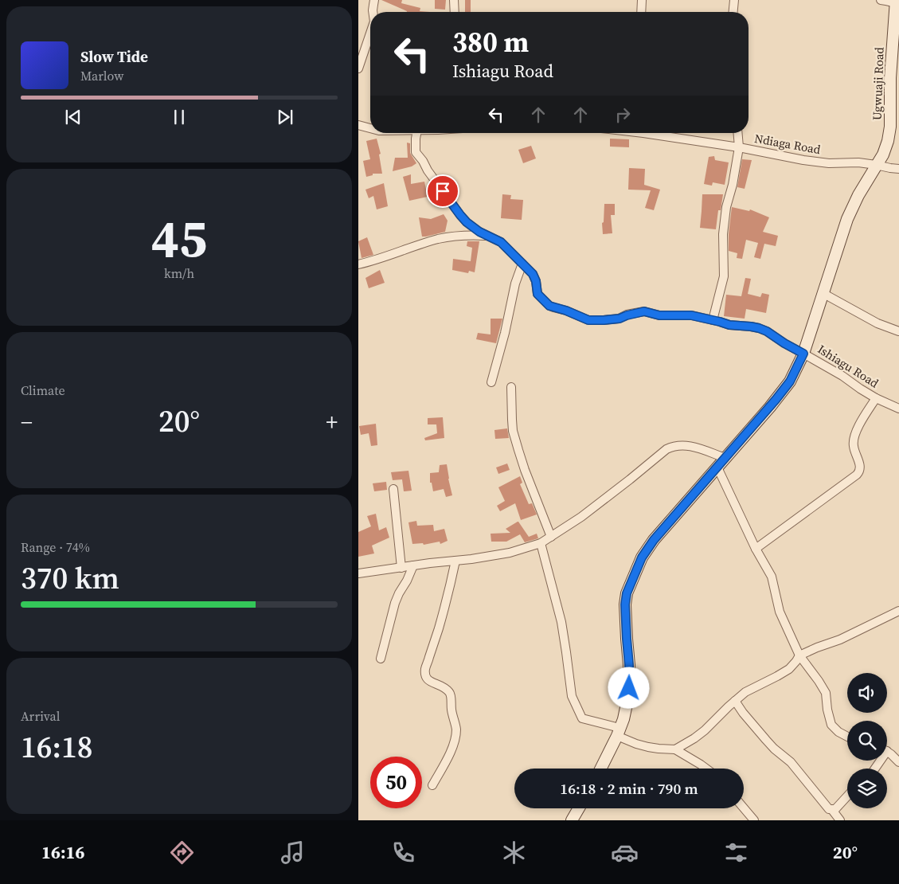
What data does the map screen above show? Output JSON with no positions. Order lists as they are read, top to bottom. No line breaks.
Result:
{"streets":{"main road":["Ugwuaji Road"],"street":["Ndiaga Road","Ishiagu Road"]},"crossings":[["Ugwuaji Road","Ndiaga Road"],["Ugwuaji Road","Ishiagu Road"]],"page":{"turn":["380 m","Ishiagu Road"],"song":["Slow Tide","Marlow"],"tile":[["45","km/h"],"Climate",["Range · 74%","370 km"],["Arrival","16:18"]],"heat":["−","20°","+"],"limit":"50","trip":"16:18 · 2 min · 790 m","tabs":["16:16","20°"]}}
